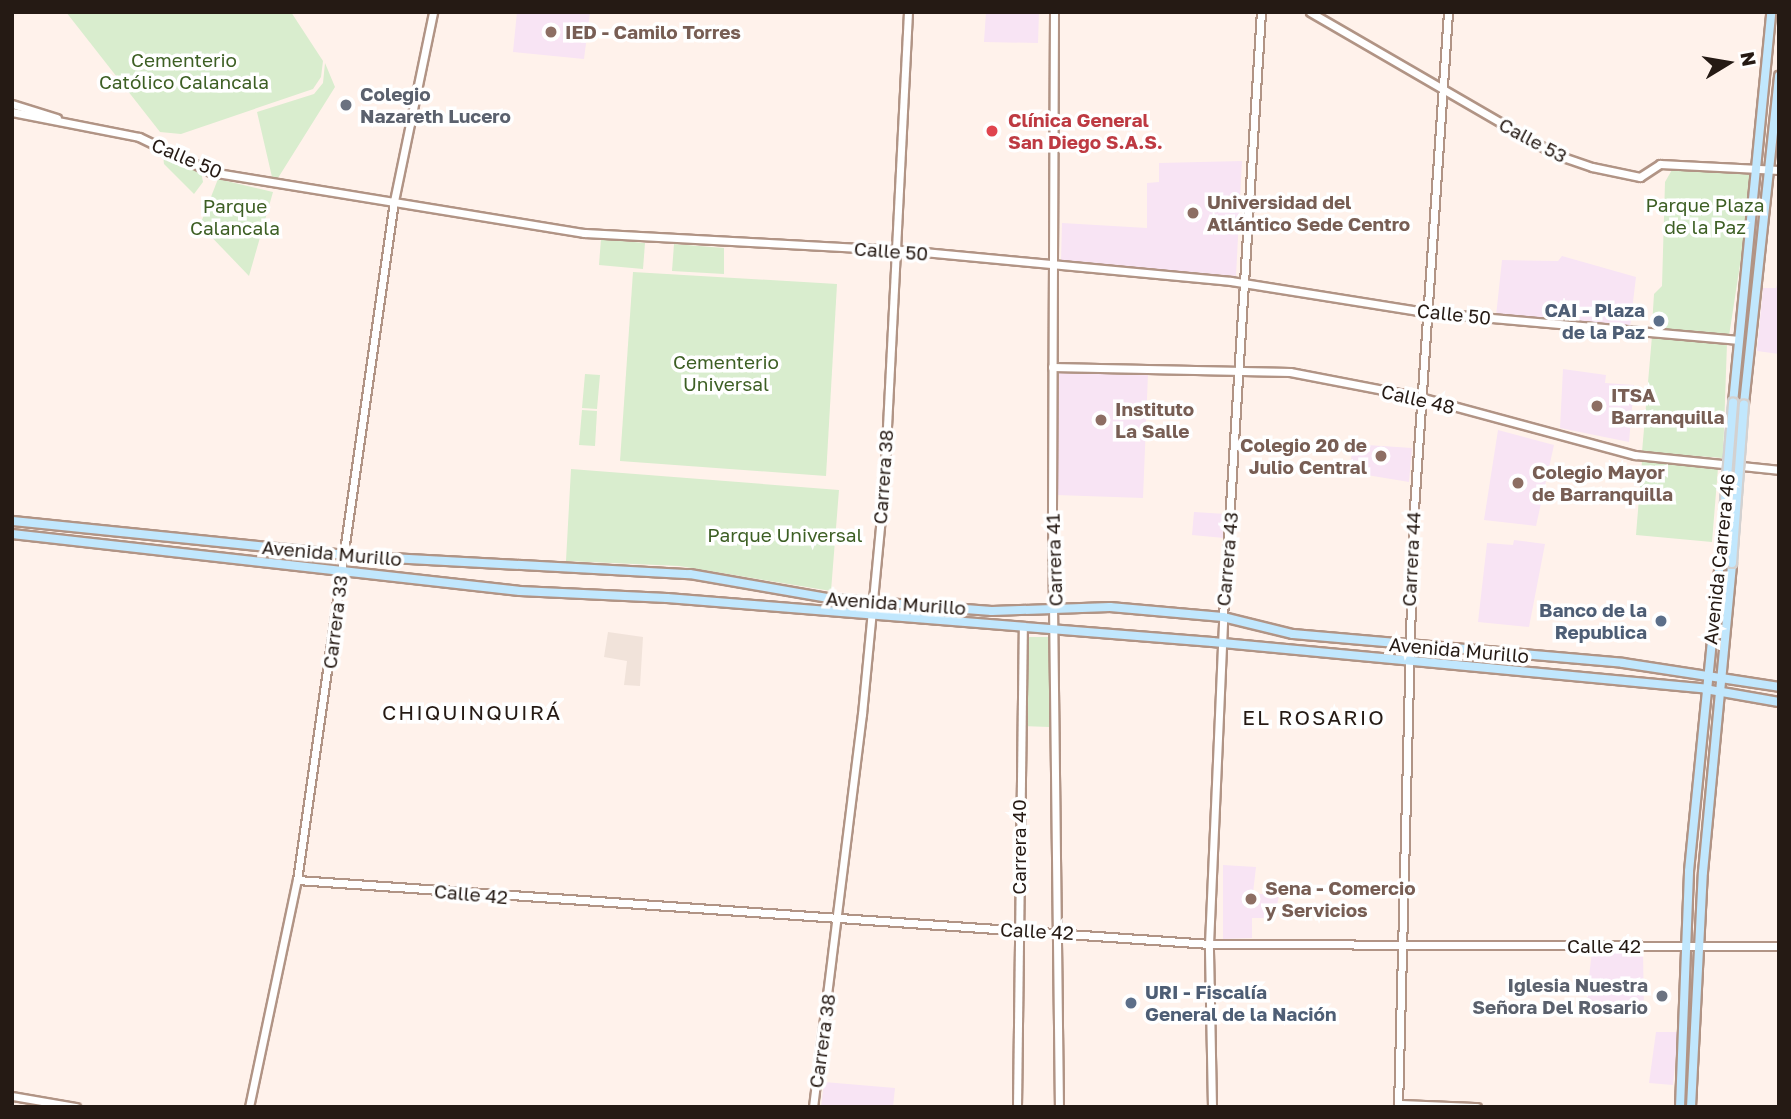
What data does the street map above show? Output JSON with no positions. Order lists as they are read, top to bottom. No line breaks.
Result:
{"streets":{"main road":["Avenida Murillo","Avenida Carrera 46"],"street":["Calle 53","Calle 50","Calle 48","Carrera 38","Carrera 43","Carrera 44","Carrera 41","Carrera 33","Carrera 40","Calle 42"]},"crossings":[["Calle 53","Carrera 44"],["Calle 53","Avenida Carrera 46"],["Calle 50","Carrera 38"],["Calle 50","Carrera 43"],["Calle 50","Carrera 44"],["Calle 50","Avenida Carrera 46"],["Calle 50","Carrera 41"],["Calle 50","Carrera 33"],["Calle 48","Carrera 43"],["Calle 48","Carrera 44"],["Calle 48","Carrera 41"],["Carrera 38","Avenida Murillo"],["Carrera 38","Calle 42"],["Avenida Murillo","Carrera 43"],["Avenida Murillo","Carrera 44"],["Avenida Murillo","Avenida Carrera 46"],["Avenida Murillo","Carrera 41"],["Avenida Murillo","Carrera 33"],["Avenida Murillo","Carrera 40"],["Carrera 43","Calle 42"],["Carrera 44","Calle 42"],["Avenida Carrera 46","Calle 42"],["Carrera 41","Calle 42"],["Carrera 33","Calle 42"],["Carrera 40","Calle 42"]],"districts":["CHIQUINQUIRÁ","EL ROSARIO"],"parks":["Cementerio Católico Calancala","Parque Plaza de la Paz","Parque Calancala","Cementerio Universal","Parque Universal"],"places":["IED - Camilo Torres","Colegio Nazareth Lucero","Clínica General San Diego S.A.S.","Universidad del Atlántico Sede Centro","CAI - Plaza de la Paz","ITSA Barranquilla","Instituto La Salle","Colegio 20 de Julio Central","Colegio Mayor de Barranquilla","Banco de la Republica","Sena - Comercio y Servicios","Iglesia Nuestra Señora Del Rosario","URI - Fiscalía General de la Nación"],"north":"right"}
